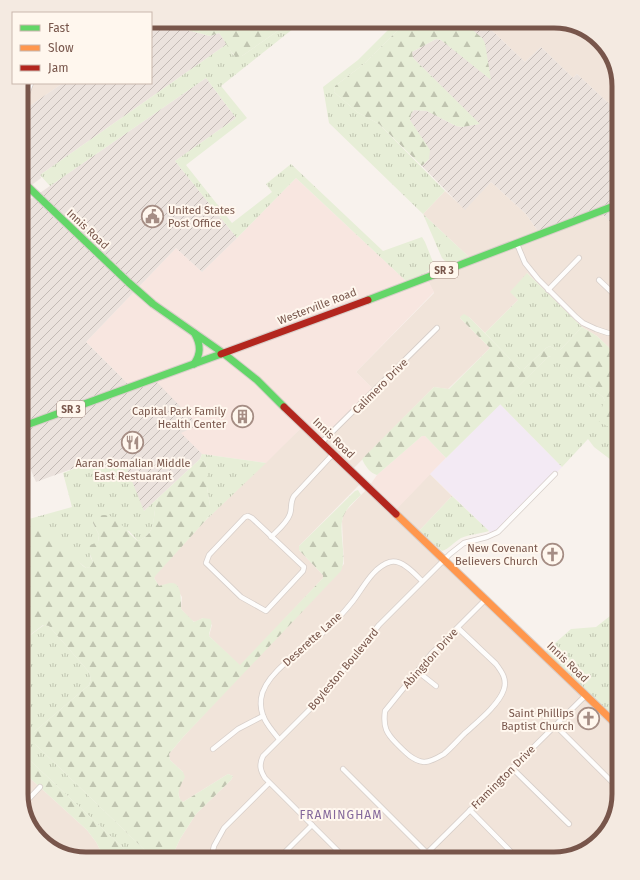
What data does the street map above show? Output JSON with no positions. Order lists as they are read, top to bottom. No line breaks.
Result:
{"streets":{"main road":["Innis Road","SR 3","Westerville Road"],"street":["Calimero Drive","Deserette Lane","Abingdon Drive","Boyleston Boulevard","Framington Drive"]},"crossings":[["Innis Road","Westerville Road"],["Innis Road","Calimero Drive"],["Innis Road","Abingdon Drive"],["Innis Road","Boyleston Boulevard"],["Innis Road","Framington Drive"],["Deserette Lane","Boyleston Boulevard"]],"districts":["FRAMINGHAM"],"places":{"public building":["United States Post Office"],"building":["Capital Park Family Health Center"],"restaurant":["Aaran Somalian Middle East Restuarant"],"church":["New Covenant Believers Church","Saint Phillips Baptist Church"]},"legend":["Fast","Slow","Jam"]}
